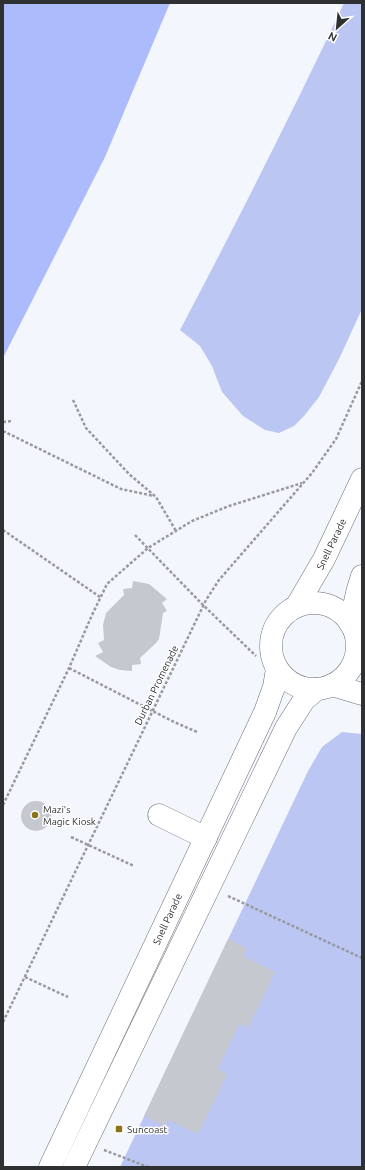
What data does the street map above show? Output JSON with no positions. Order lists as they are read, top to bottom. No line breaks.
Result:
{"streets":{"street":["Snell Parade"],"path":["Durban Promenade"]},"places":{"other":["Mazi's Magic Kiosk"],"transit":["Suncoast"]},"north":"bottom left"}
